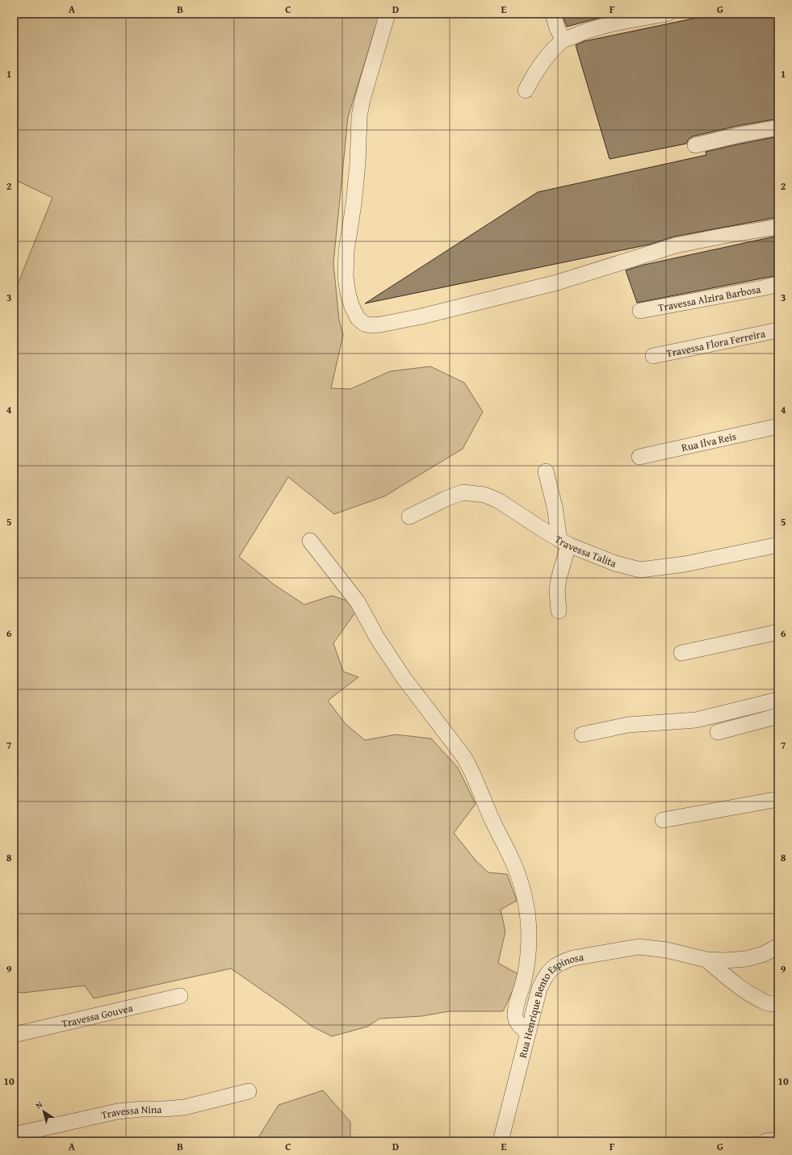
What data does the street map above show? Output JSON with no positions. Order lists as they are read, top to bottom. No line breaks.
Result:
{"streets":{"street":["Travessa Alzira Barbosa","Travessa Flora Ferreira","Rua Ilva Reis","Travessa Talita","Rua Henrique Bento Espinosa","Travessa Gouvea","Travessa Nina"]},"north":"top left","grid":{"columns":["A","B","C","D","E","F","G"],"rows":["1","2","3","4","5","6","7","8","9","10"]}}
